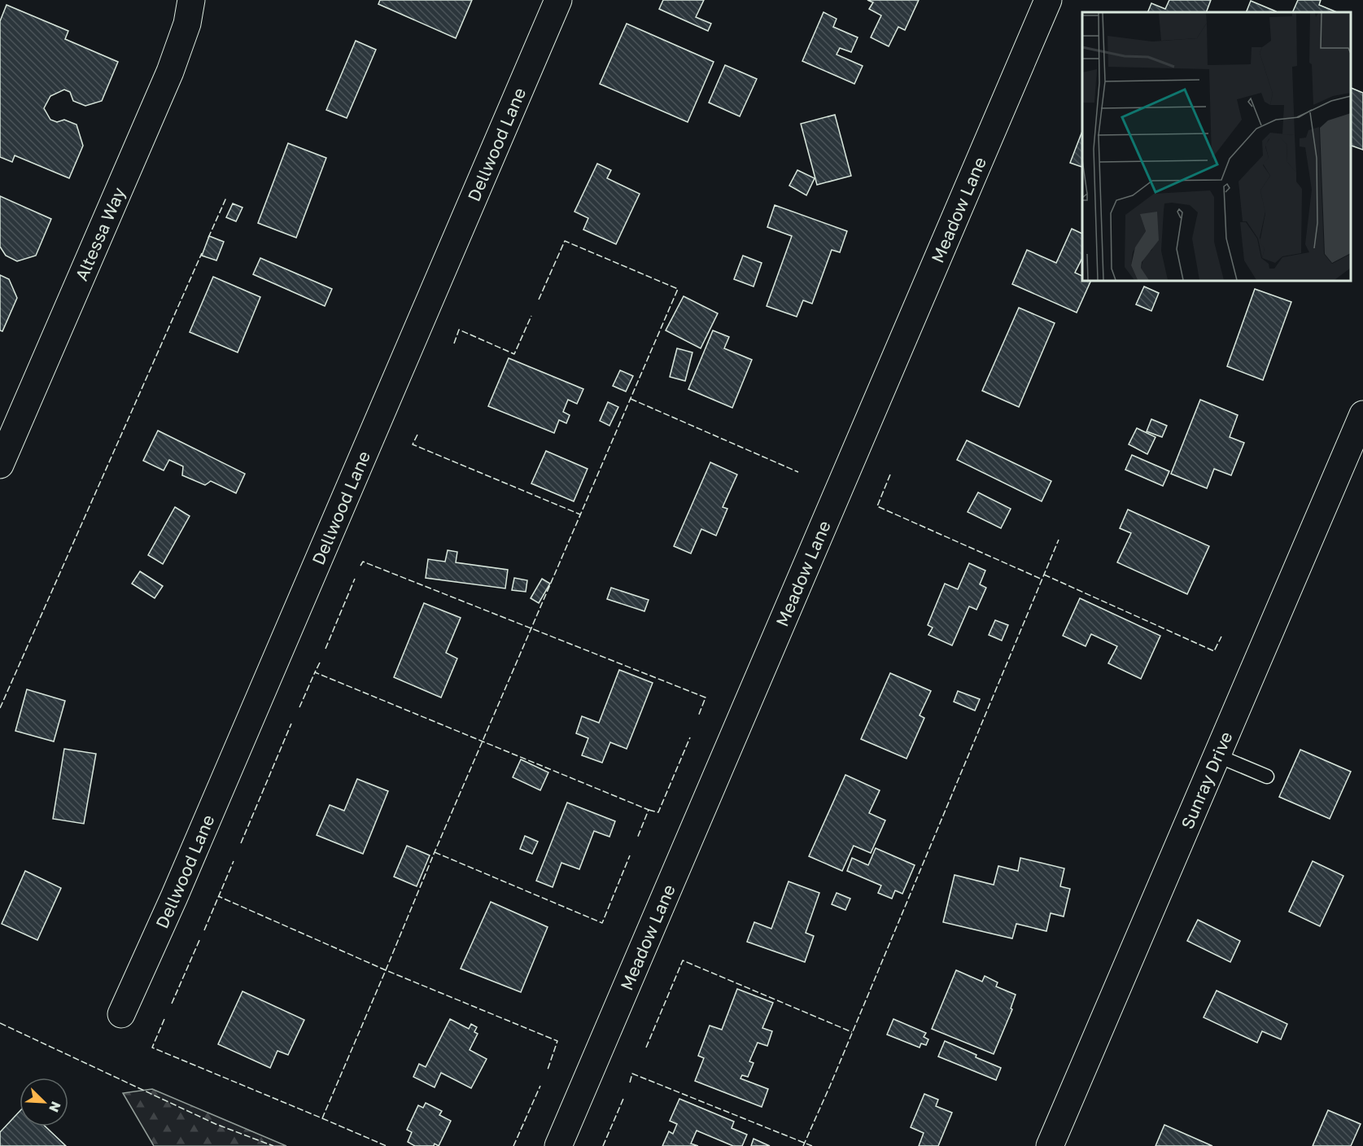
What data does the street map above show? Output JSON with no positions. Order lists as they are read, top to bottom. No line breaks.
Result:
{"streets":{"street":["Dellwood Lane","Meadow Lane","Altessa Way","Sunray Drive"]},"north":"bottom right"}
